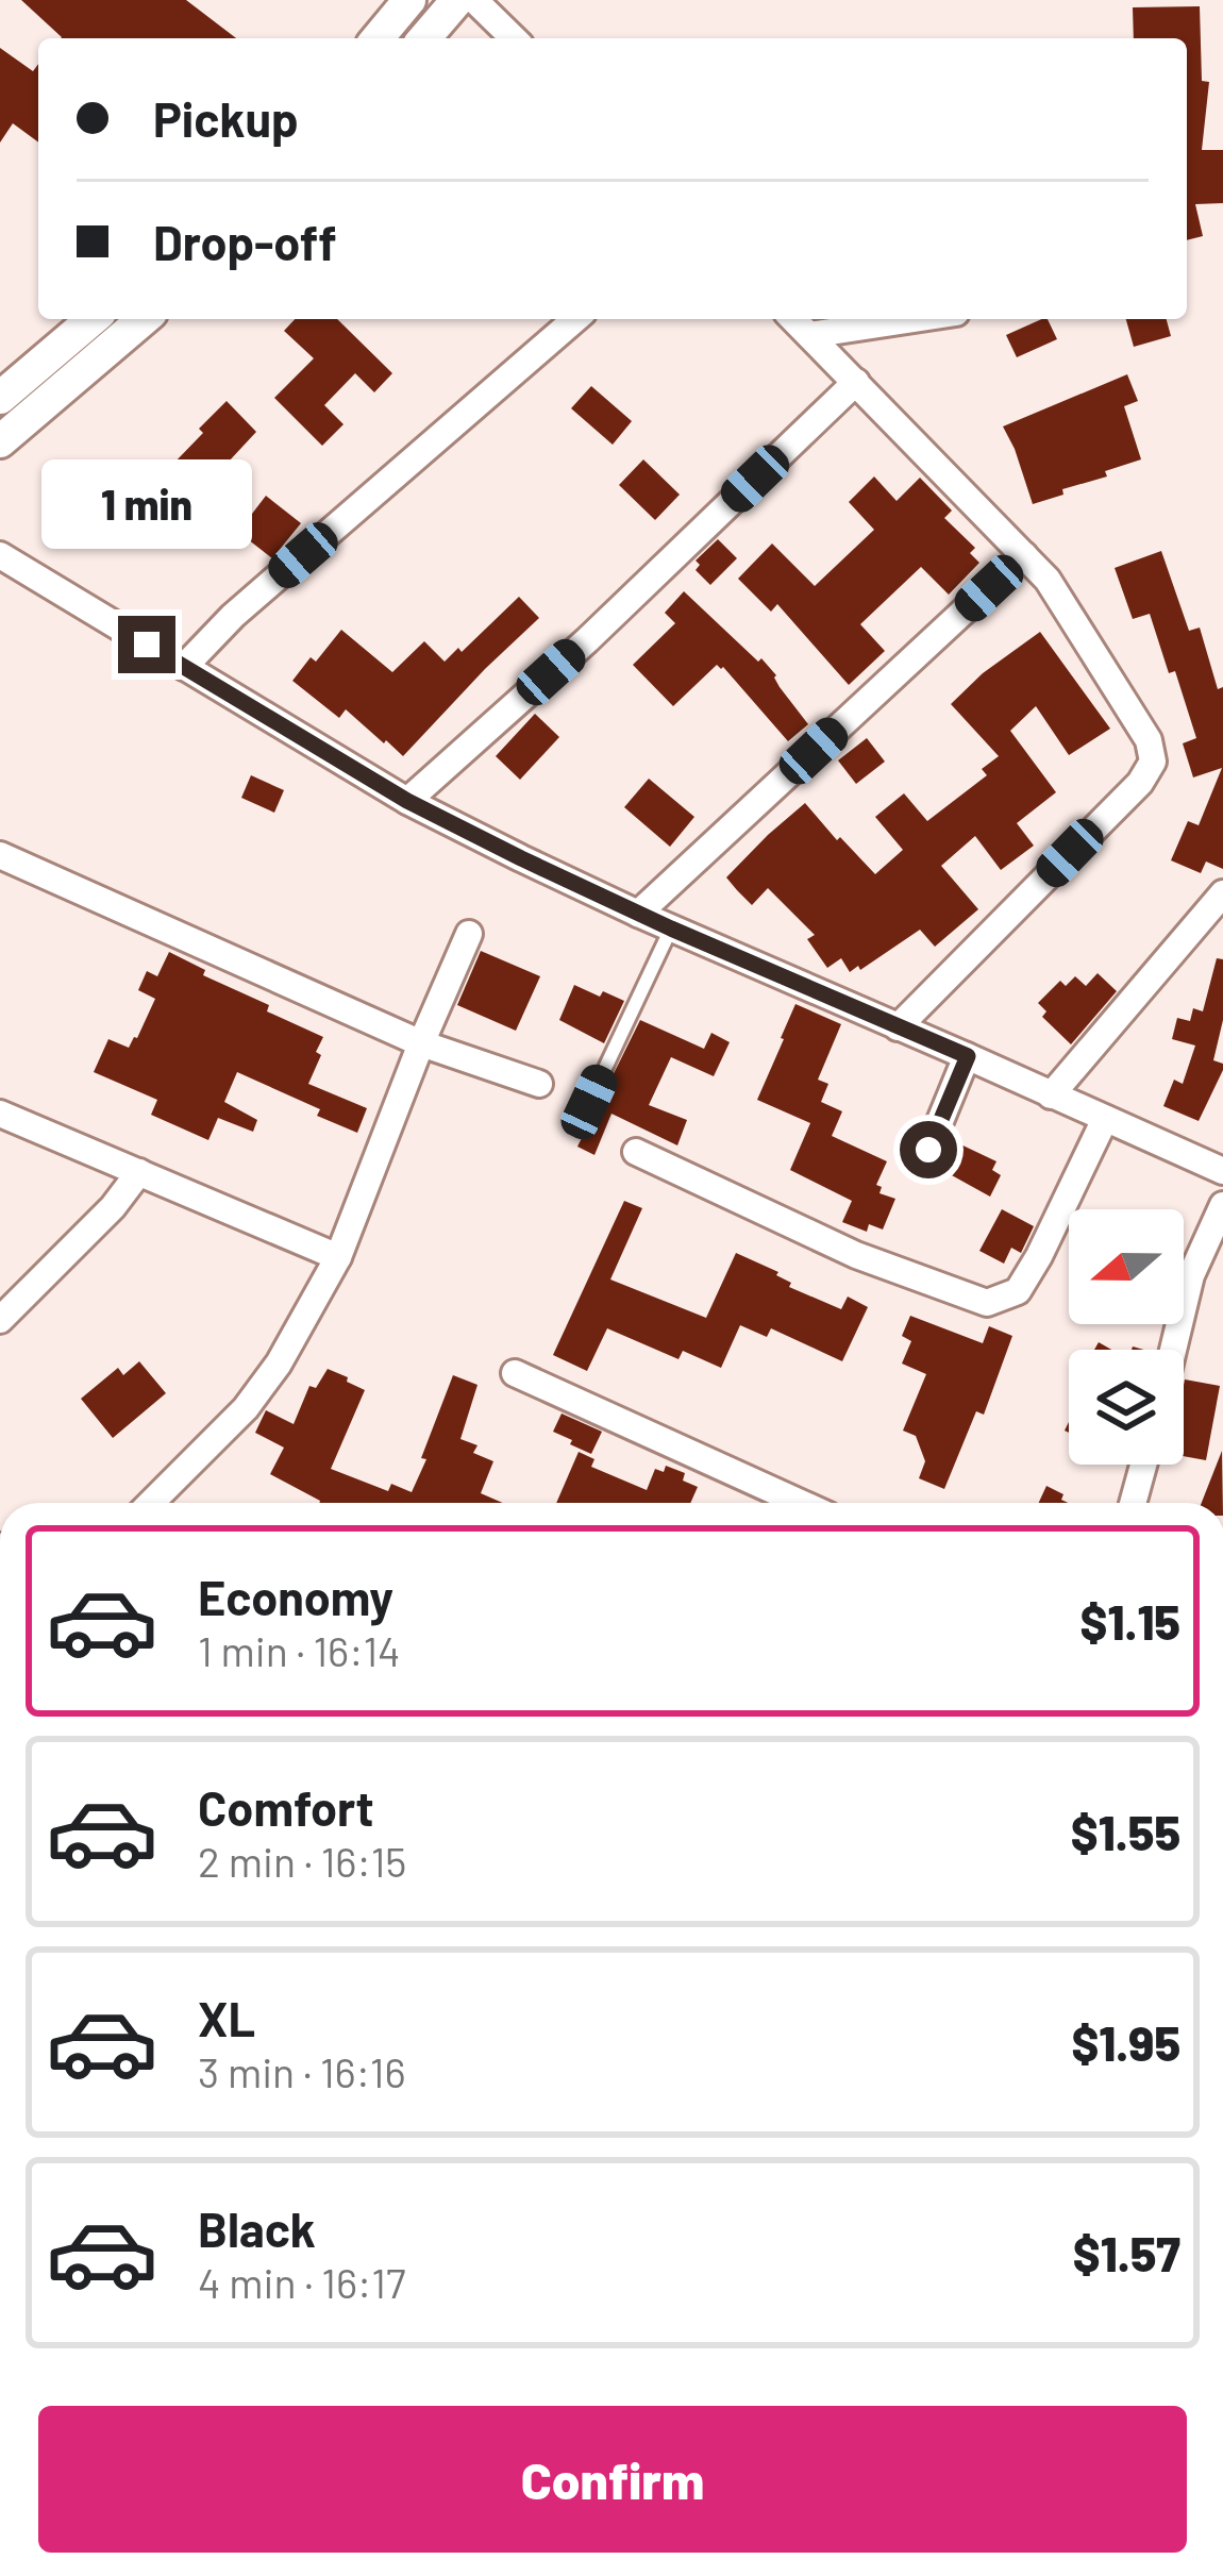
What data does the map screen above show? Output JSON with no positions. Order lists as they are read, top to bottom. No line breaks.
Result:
{"north":"left","page":{"banner":["Pickup","Drop-off"],"bubble":"1 min","list":[{"name":"Economy","note":"1 min · 16:14","value":"$1.15"},{"name":"Comfort","note":"2 min · 16:15","value":"$1.55"},{"name":"XL","note":"3 min · 16:16","value":"$1.95"},{"name":"Black","note":"4 min · 16:17","value":"$1.57"}],"buttons":"Confirm"}}
